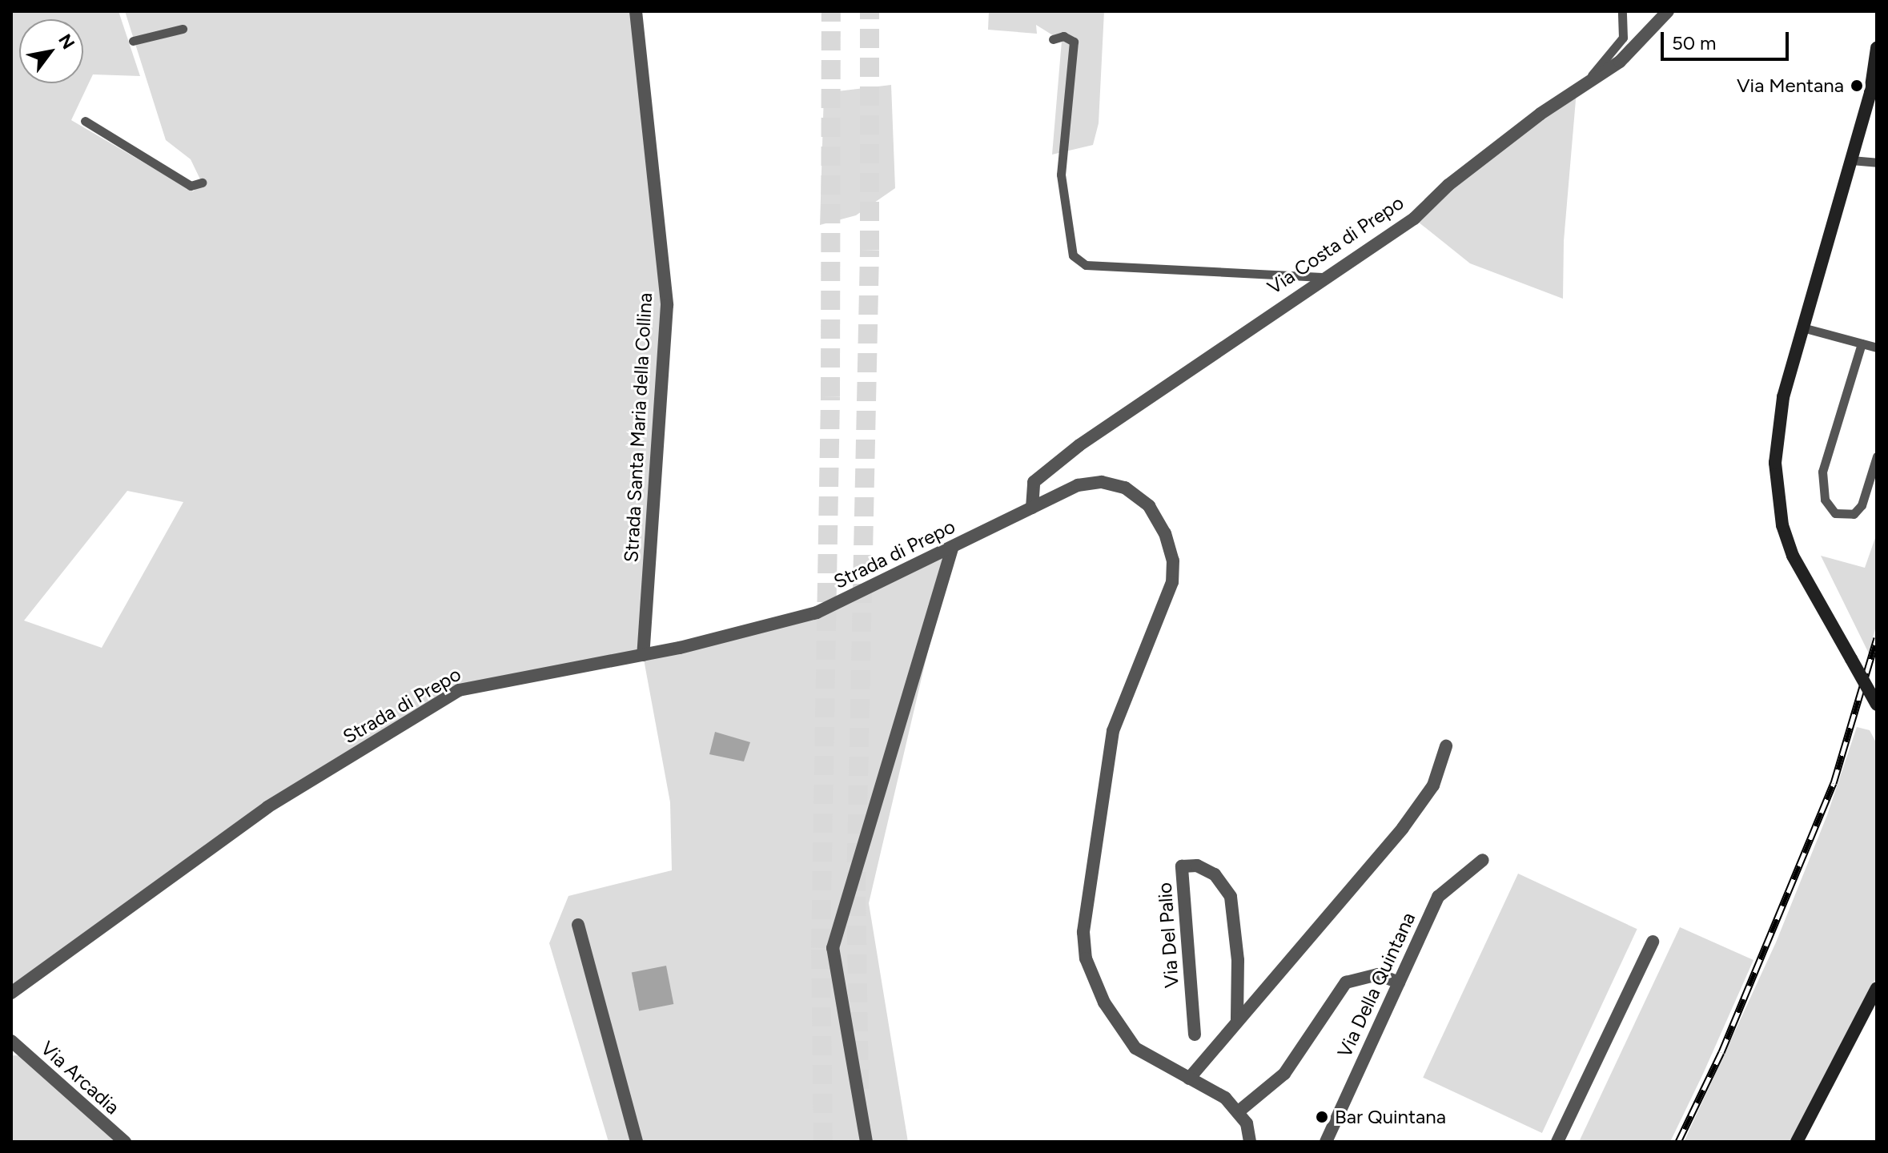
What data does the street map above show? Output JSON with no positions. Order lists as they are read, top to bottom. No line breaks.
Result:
{"streets":{"street":["Via Costa di Prepo","Strada Santa Maria della Collina","Strada di Prepo","Via Del Palio","Via Della Quintana","Via Arcadia"]},"crossings":[["Via Costa di Prepo","Strada di Prepo"],["Strada Santa Maria della Collina","Strada di Prepo"]],"places":["Via Mentana","Bar Quintana"],"scale_bar":"50 m","north":"top right"}
